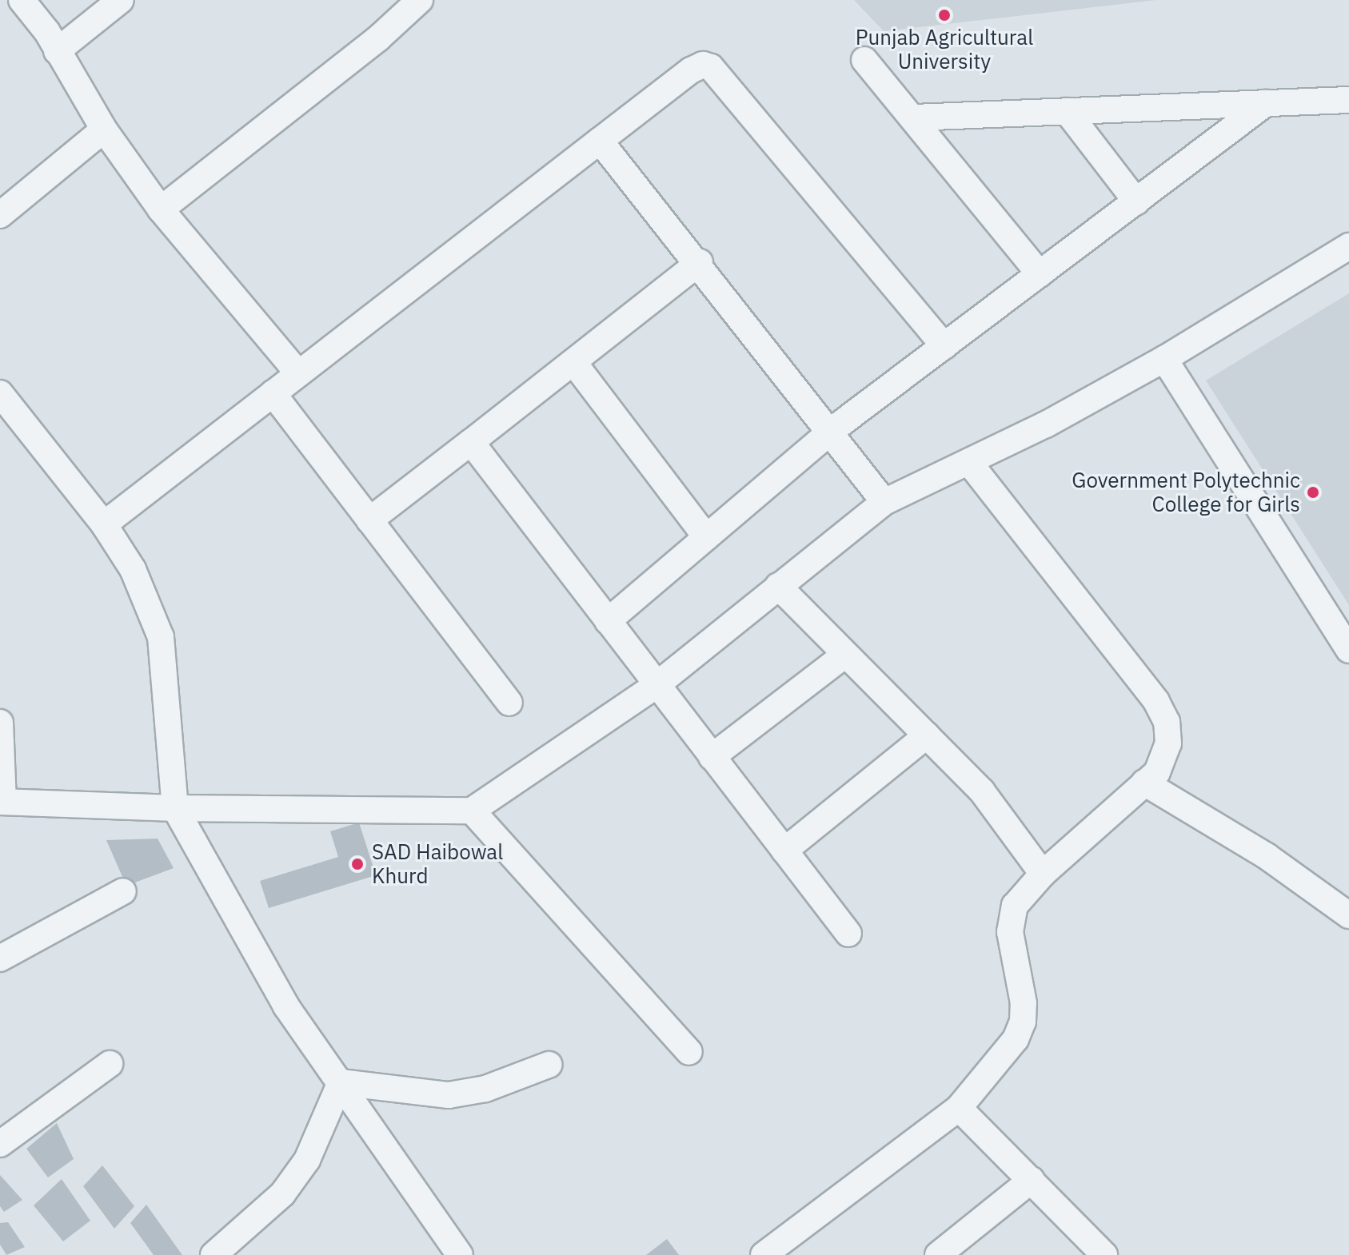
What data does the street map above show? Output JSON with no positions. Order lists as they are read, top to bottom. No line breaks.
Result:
{"places":["Punjab Agricultural University","Government Polytechnic College for Girls","SAD Haibowal Khurd"]}
